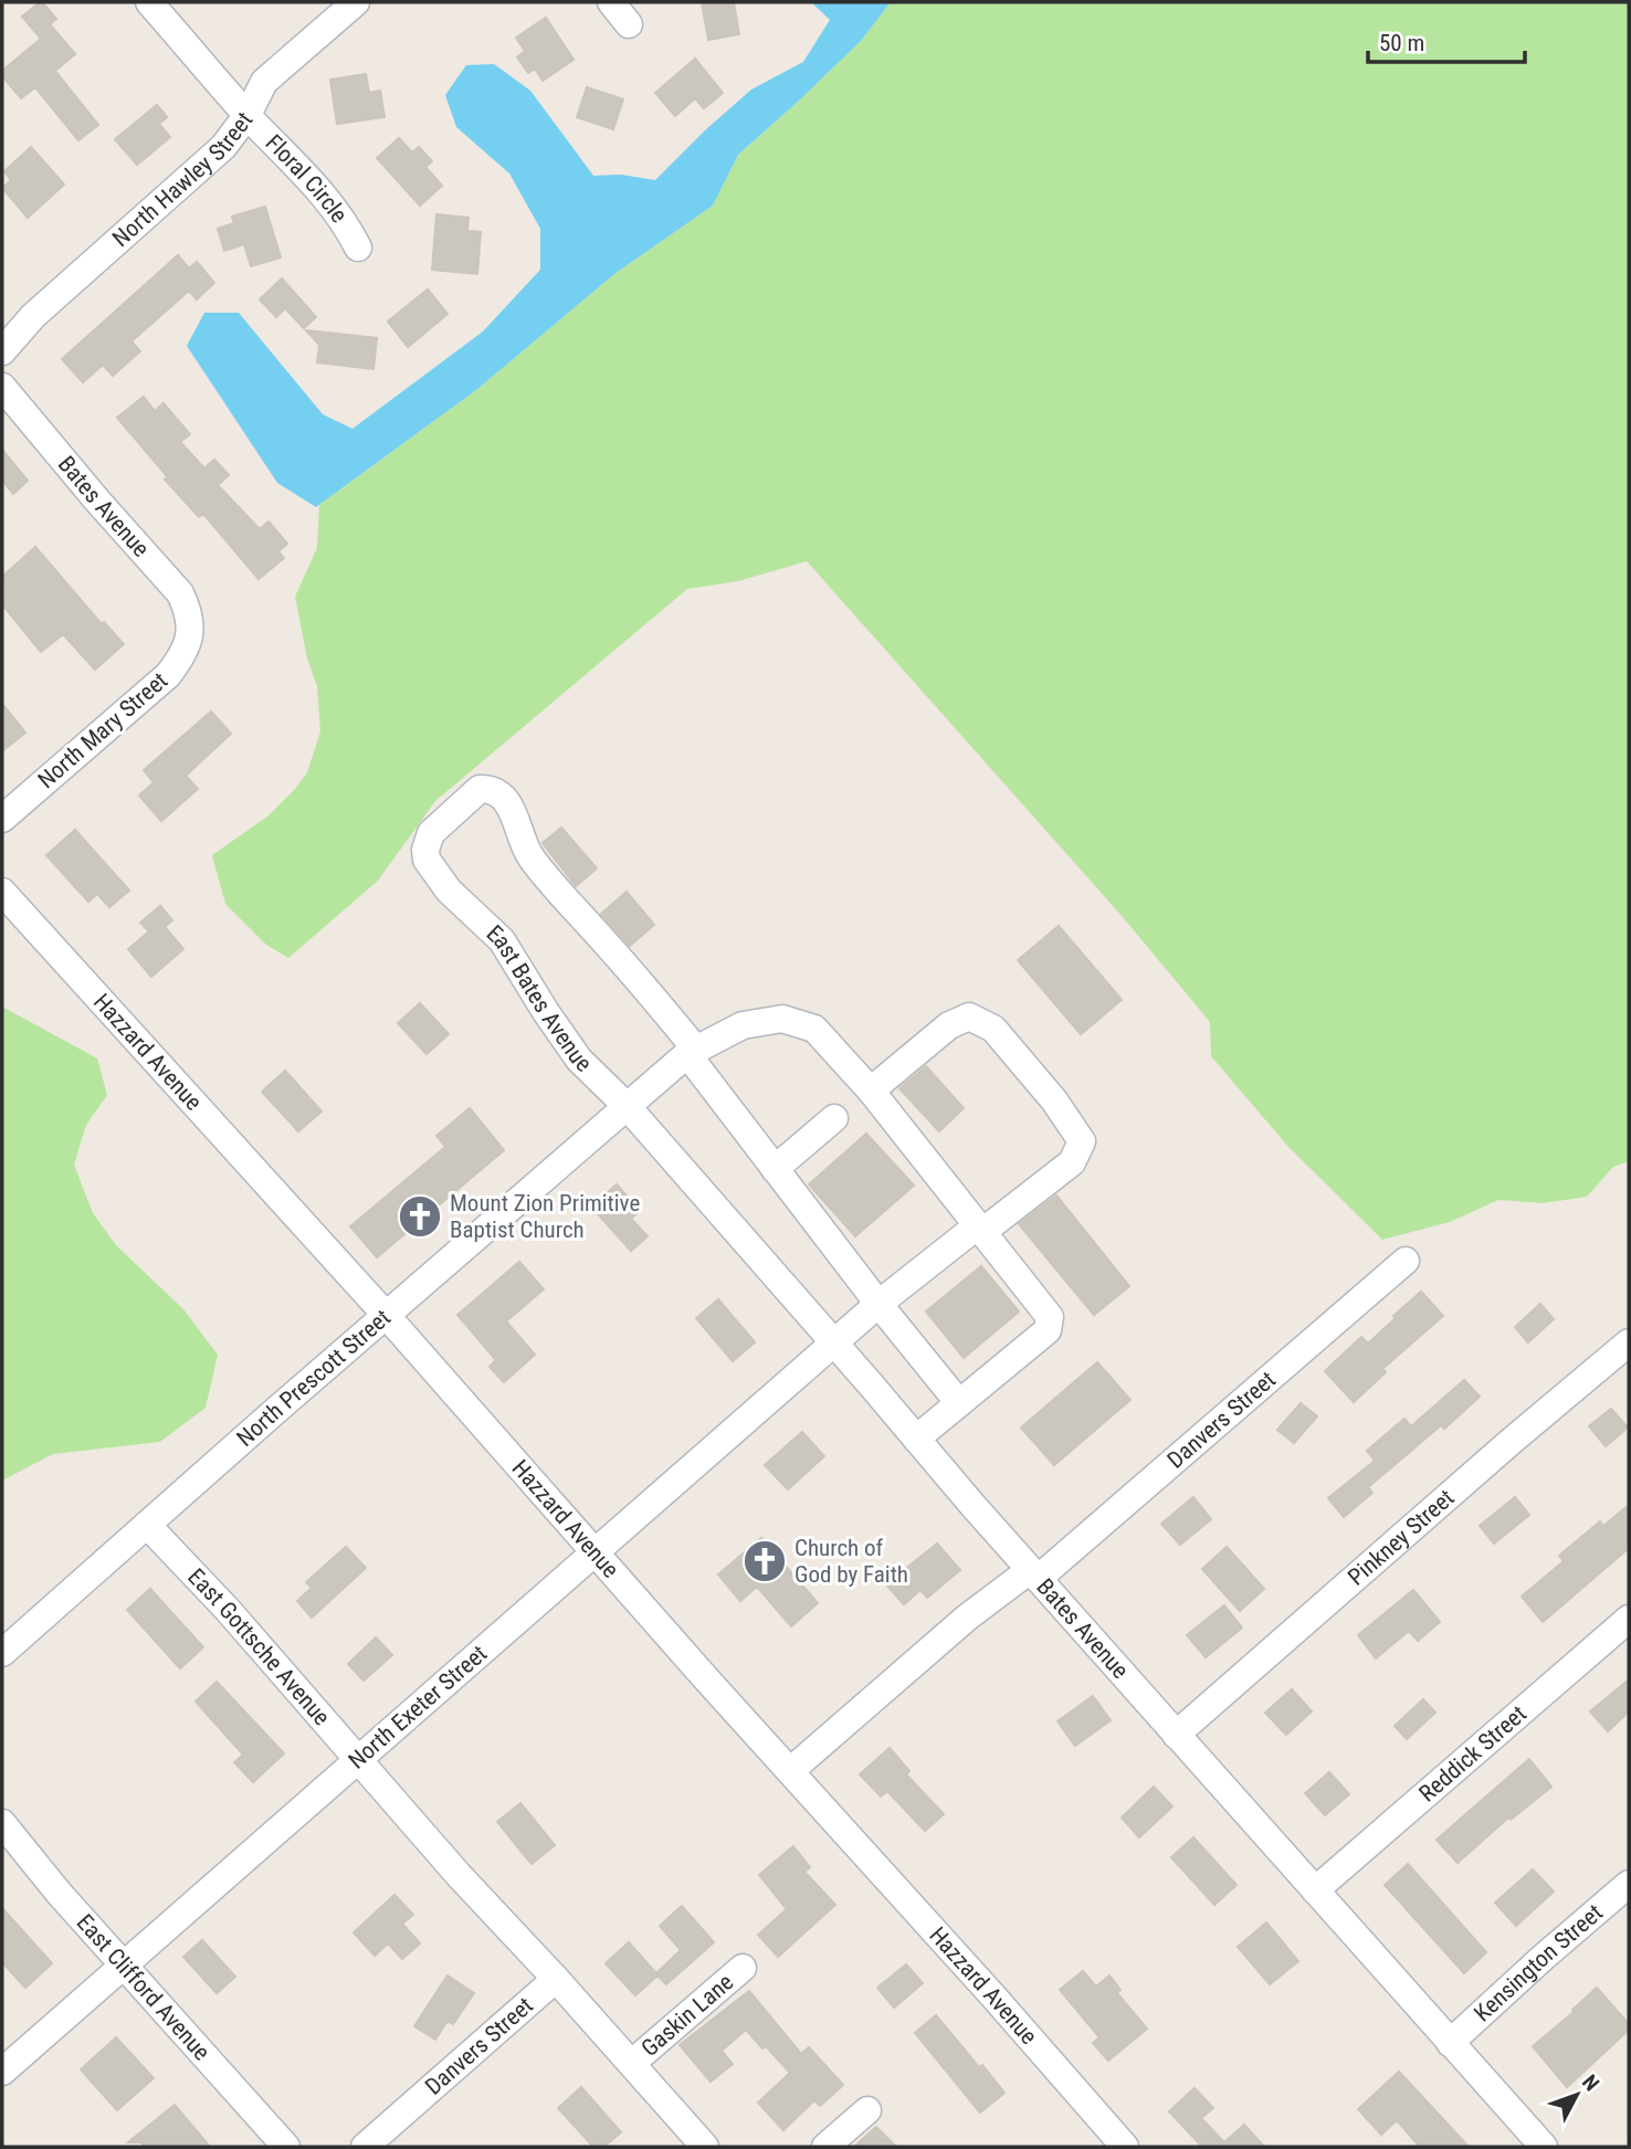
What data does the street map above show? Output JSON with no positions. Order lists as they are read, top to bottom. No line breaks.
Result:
{"streets":{"street":["North Hawley Street","Floral Circle","Bates Avenue","North Mary Street","East Bates Avenue","Hazzard Avenue","North Prescott Street","Danvers Street","Pinkney Street","East Gottsche Avenue","North Exeter Street","Reddick Street","Kensington Street","East Clifford Avenue","Gaskin Lane"]},"crossings":[["North Hawley Street","Floral Circle"],["Bates Avenue","North Mary Street"],["Bates Avenue","East Bates Avenue"],["Bates Avenue","North Prescott Street"],["Bates Avenue","Danvers Street"],["Bates Avenue","Pinkney Street"],["Bates Avenue","North Exeter Street"],["Bates Avenue","Reddick Street"],["Bates Avenue","Kensington Street"],["East Bates Avenue","North Prescott Street"],["Hazzard Avenue","North Prescott Street"],["Hazzard Avenue","Danvers Street"],["Hazzard Avenue","North Exeter Street"],["North Prescott Street","East Gottsche Avenue"],["North Prescott Street","North Exeter Street"],["Danvers Street","East Gottsche Avenue"],["East Gottsche Avenue","North Exeter Street"],["North Exeter Street","East Clifford Avenue"]],"places":{"church":["Mount Zion Primitive Baptist Church","Church of God by Faith"]},"scale_bar":"50 m","north":"top right"}
